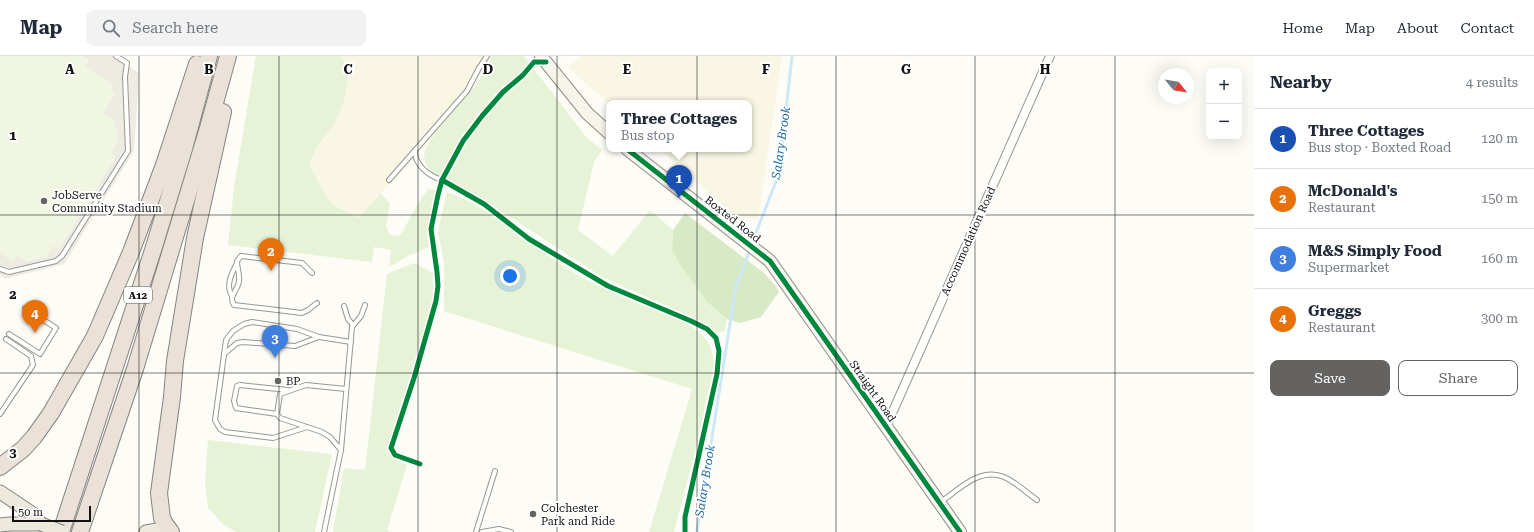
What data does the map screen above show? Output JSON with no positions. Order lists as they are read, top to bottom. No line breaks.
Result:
{"streets":{"highway":["A12"],"street":["Boxted Road","Accommodation Road","Straight Road"]},"crossings":[["Boxted Road","Straight Road"],["Accommodation Road","Straight Road"]],"water":["Salary Brook"],"places":["JobServe Community Stadium","BP","Colchester Park and Ride"],"scale_bar":"50 m","north":"bottom right","page":{"header":"Map","search":"Search here","nav":["Home","Map","About","Contact"],"heading":["Nearby","4 results"],"map_buttons":["+","−"],"popup":["Three Cottages","Bus stop"],"list":[{"mark":"1","name":"Three Cottages","note":"Bus stop · Boxted Road","value":"120 m"},{"mark":"2","name":"McDonald's","note":"Restaurant","value":"150 m"},{"mark":"3","name":"M&S Simply Food","note":"Supermarket","value":"160 m"},{"mark":"4","name":"Greggs","note":"Restaurant","value":"300 m"}],"pins":["1","2","4","3"],"buttons":["Save","Share"],"scale":"50 m"},"grid":{"columns":["A","B","C","D","E","F","G","H"],"rows":["1","2","3"]}}
